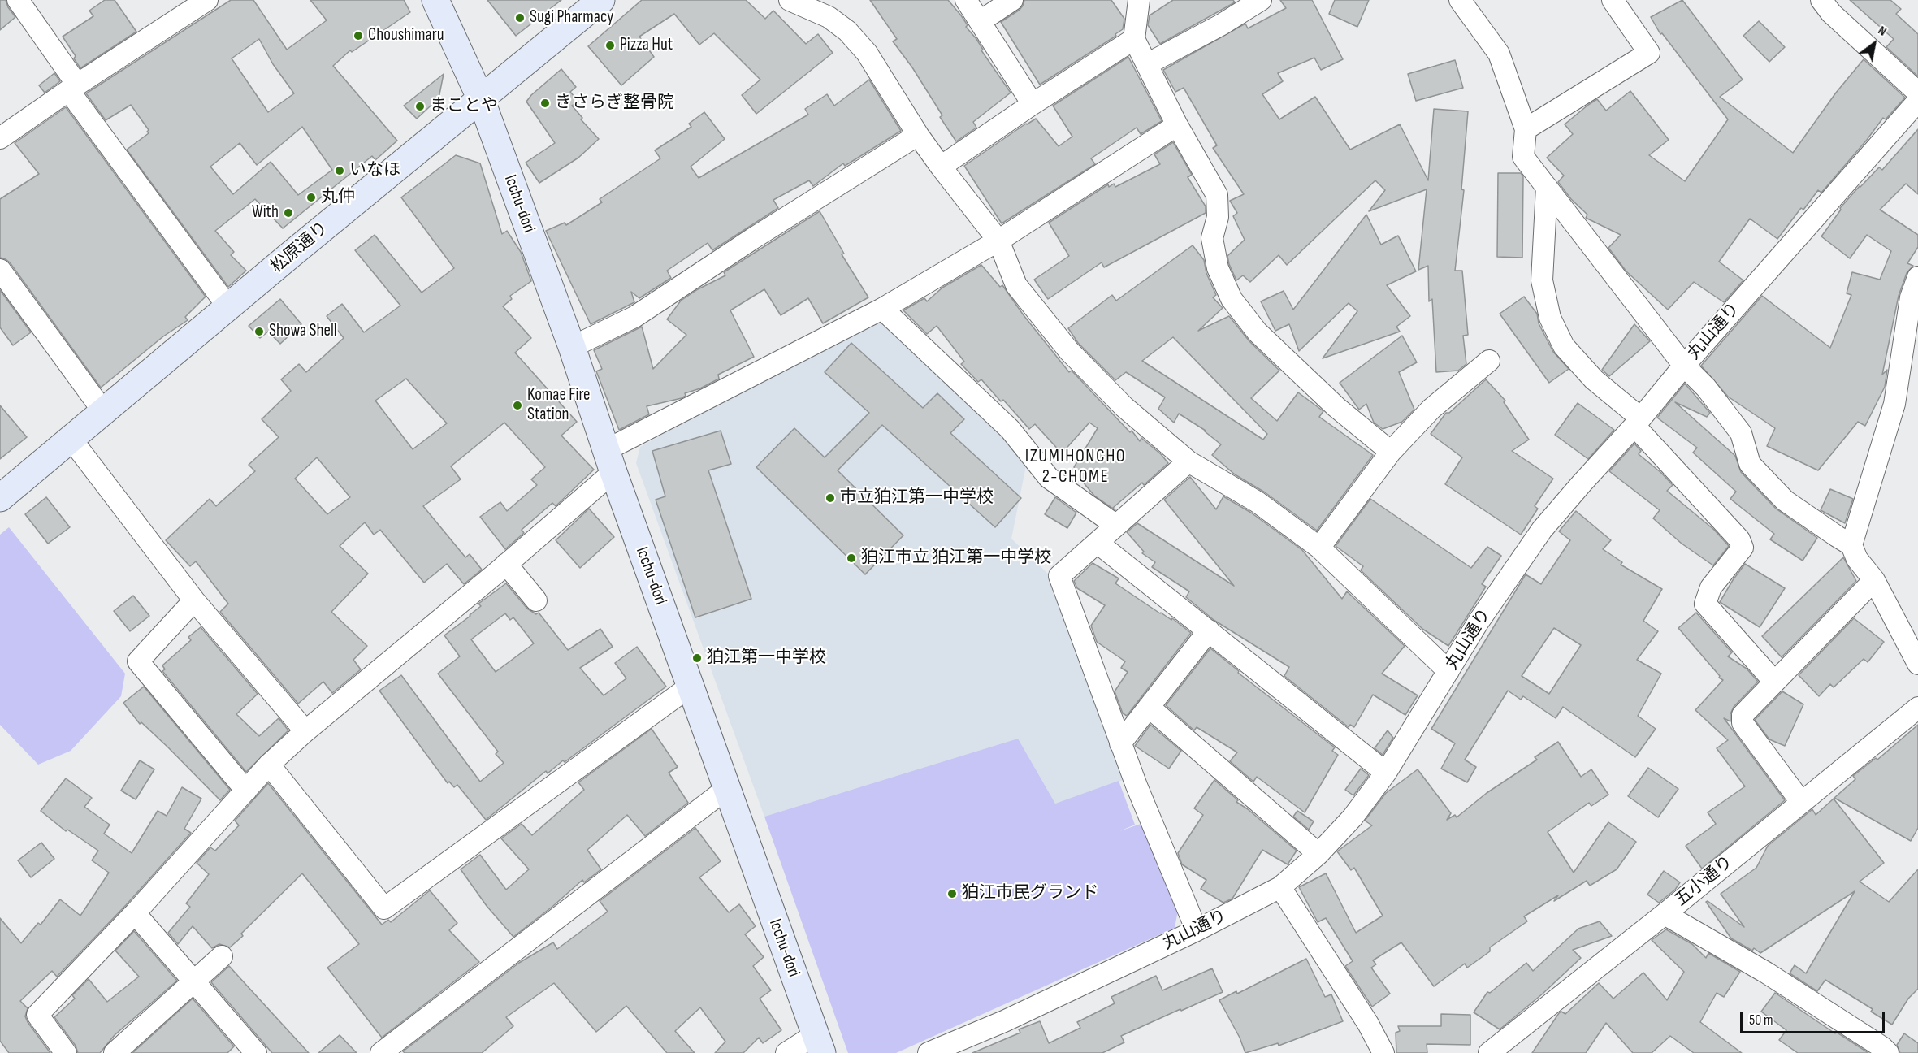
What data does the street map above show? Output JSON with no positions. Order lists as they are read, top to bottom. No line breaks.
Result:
{"streets":{"street":["Icchu-dori","松原通り","丸山通り","五小通り"]},"crossings":[["Icchu-dori","松原通り"]],"districts":["IZUMIHONCHO 2-CHOME"],"places":["Sugi Pharmacy","Choushimaru","Pizza Hut","きさらぎ整骨院","まことや","いなほ","丸仲","With","Showa Shell","Komae Fire Station","市立狛江第一中学校","狛江市立 狛江第一中学校","狛江第一中学校","狛江市民グランド"],"scale_bar":"50 m","north":"top right"}
